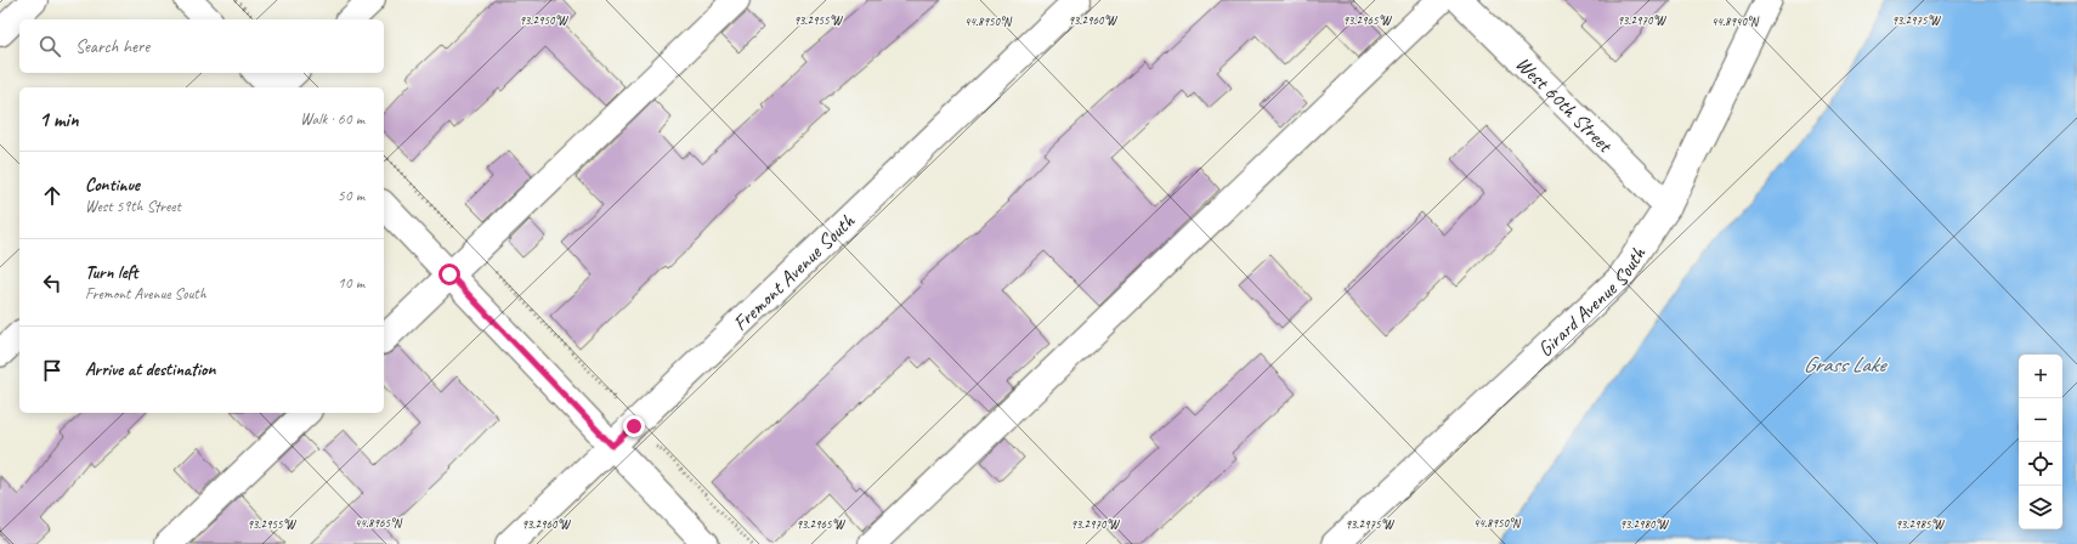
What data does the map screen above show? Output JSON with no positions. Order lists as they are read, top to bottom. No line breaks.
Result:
{"streets":{"street":["West 60th Street","Fremont Avenue South","Girard Avenue South"]},"crossings":[["West 60th Street","Girard Avenue South"]],"water":["Grass Lake"],"page":{"search":"Search here","heading":["1 min","Walk · 60 m"],"list":[["Continue","West 59th Street","50 m"],["Turn left","Fremont Avenue South","10 m"],"Arrive at destination"],"map_buttons":["+","−"]},"coordinates":["93.2950°W","93.2955°W","93.2960°W","93.2965°W","93.2970°W","93.2975°W","44.8940°N","44.8950°N","44.8965°N","93.2980°W","93.2985°W"]}
